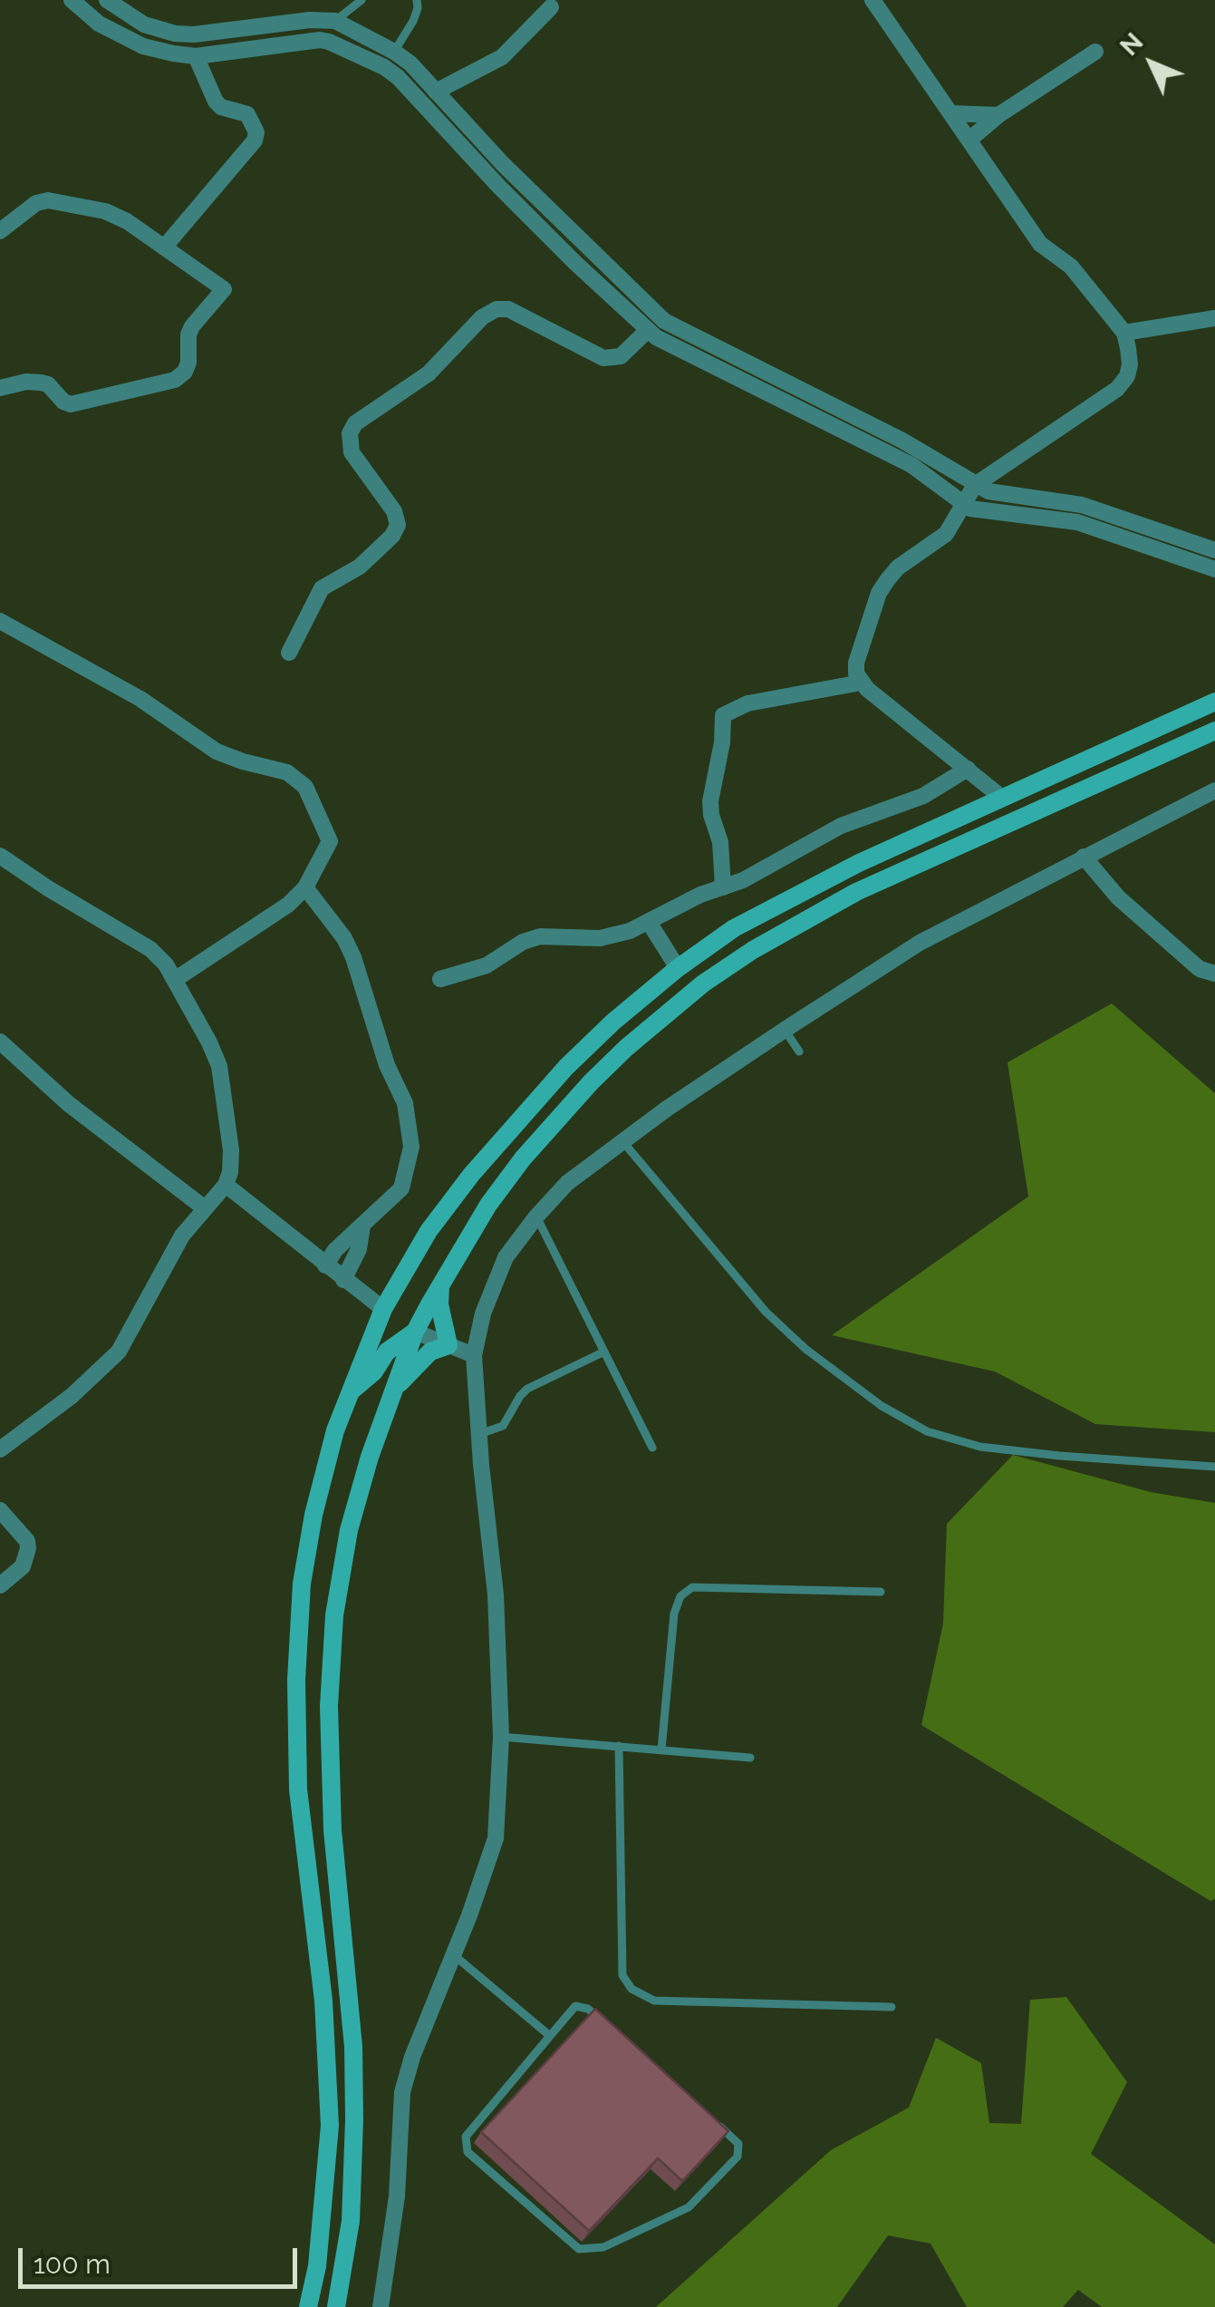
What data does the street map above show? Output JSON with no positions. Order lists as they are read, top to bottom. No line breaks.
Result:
{"scale_bar":"100 m","north":"top left"}
